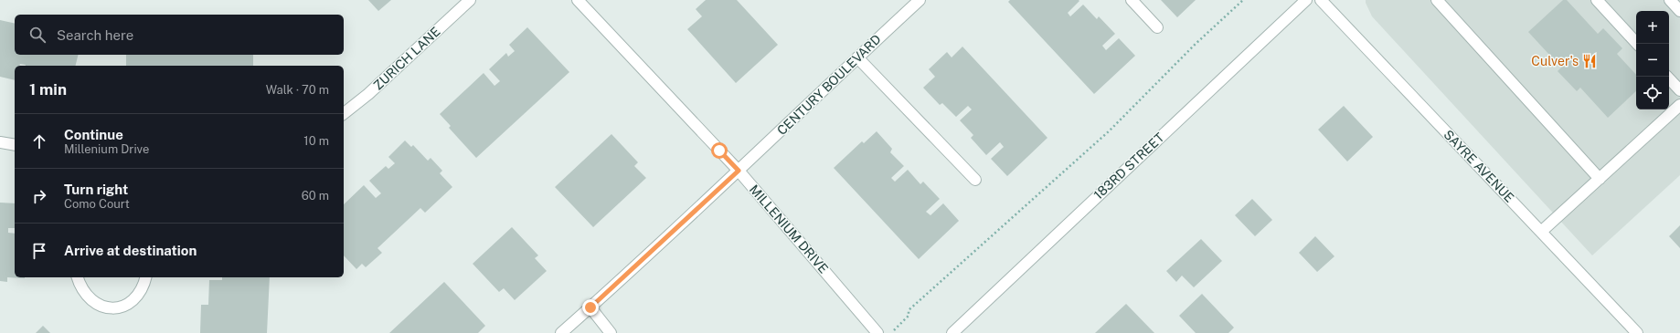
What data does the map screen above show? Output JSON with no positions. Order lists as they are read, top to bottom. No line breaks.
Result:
{"streets":{"street":["ZURICH LANE","CENTURY BOULEVARD","183RD STREET","SAYRE AVENUE","MILLENIUM DRIVE"]},"crossings":[["CENTURY BOULEVARD","MILLENIUM DRIVE"]],"places":{"restaurant":["Culver's"]},"page":{"map_buttons":["+","−"],"search":"Search here","heading":["1 min","Walk · 70 m"],"list":[["Continue","Millenium Drive","10 m"],["Turn right","Como Court","60 m"],"Arrive at destination"]}}
